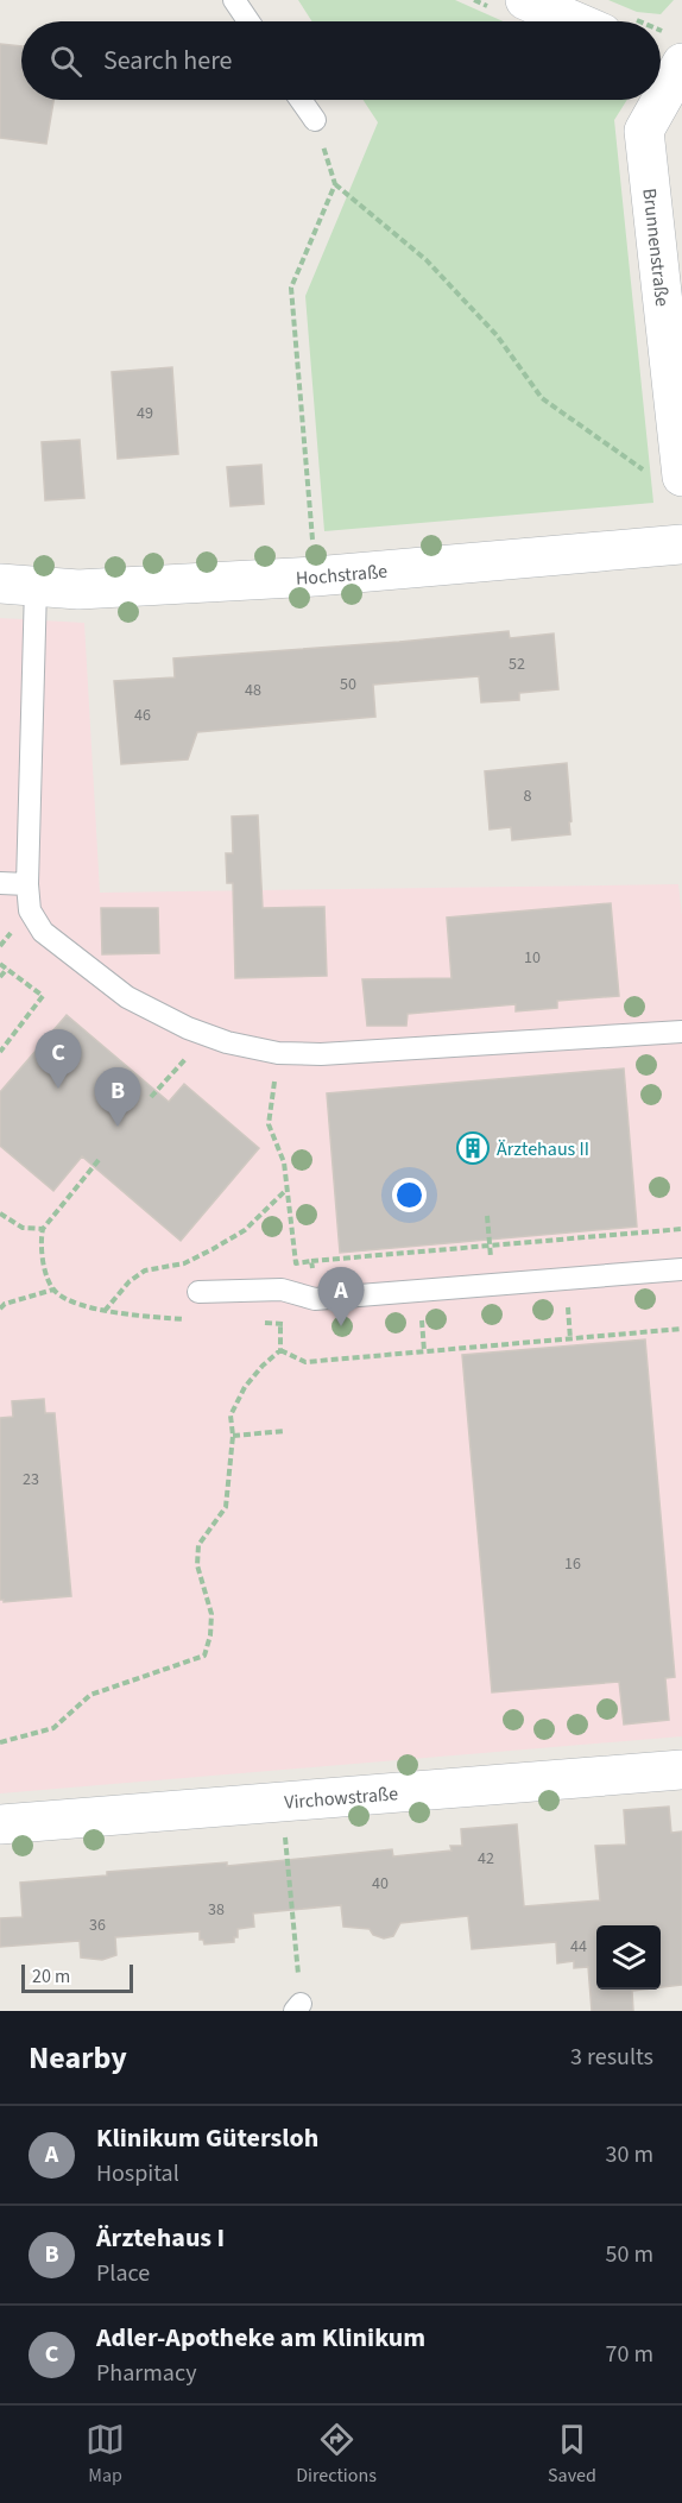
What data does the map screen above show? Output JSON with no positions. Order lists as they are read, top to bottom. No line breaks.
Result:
{"streets":{"street":["Brunnenstraße","Hochstraße","Virchowstraße"]},"places":{"building":["Ärztehaus II"]},"house_numbers":["49","52","50","48","46","8","10","23","16","42","40","38","36","44"],"scale_bar":"20 m","page":{"search":"Search here","pins":["C","B","A"],"scale":"20 m","heading":["Nearby","3 results"],"list":[{"mark":"A","name":"Klinikum Gütersloh","note":"Hospital","value":"30 m"},{"mark":"B","name":"Ärztehaus I","note":"Place","value":"50 m"},{"mark":"C","name":"Adler-Apotheke am Klinikum","note":"Pharmacy","value":"70 m"}],"nav":["Map","Directions","Saved"]}}
